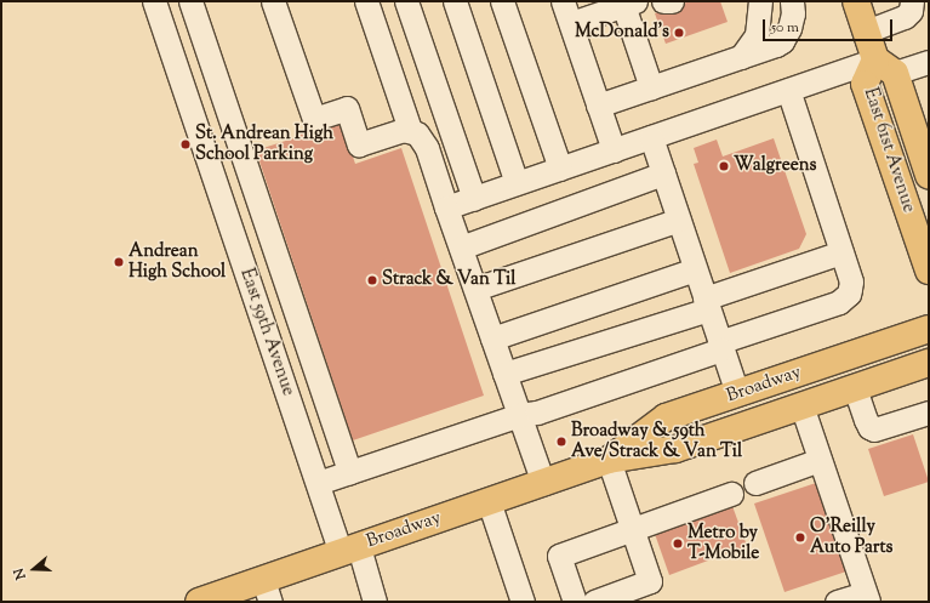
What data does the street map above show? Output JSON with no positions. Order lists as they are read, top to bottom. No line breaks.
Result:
{"streets":{"main road":["East 61st Avenue","Broadway"],"street":["East 59th Avenue"]},"crossings":[["East 59th Avenue","Broadway"]],"places":["McDonald's","St. Andrean High School Parking","Walgreens","Andrean High School","Strack & Van Til","Broadway & 59th Ave/Strack & Van Til","O'Reilly Auto Parts","Metro by T-Mobile"],"scale_bar":"50 m","north":"left"}
